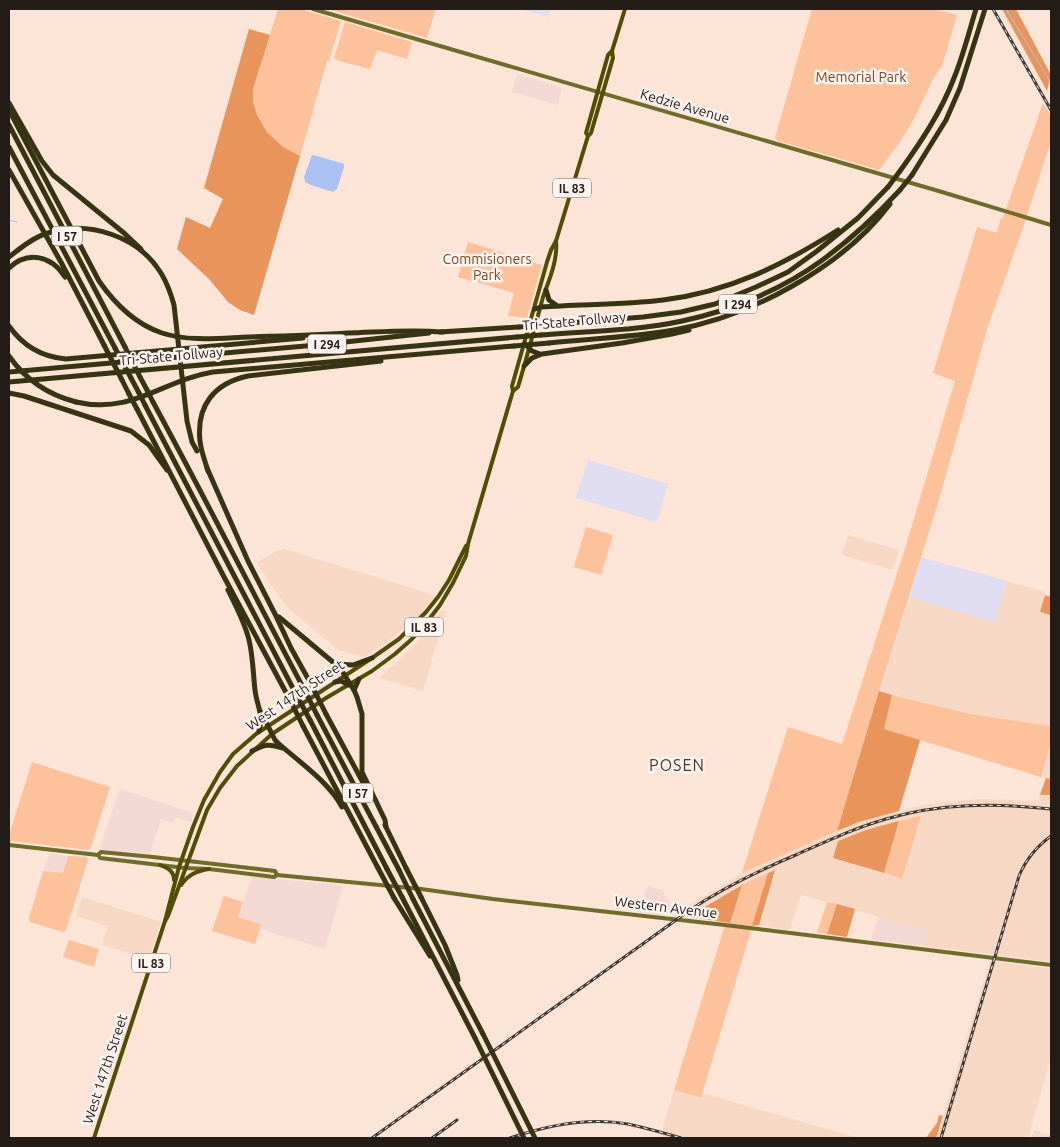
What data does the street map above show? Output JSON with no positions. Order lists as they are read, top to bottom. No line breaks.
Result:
{"streets":{"highway":["I 57","I 294","Tri-State Tollway"],"main road":["Kedzie Avenue","IL 83","West 147th Street","Western Avenue"]},"crossings":[["Kedzie Avenue","IL 83"],["Kedzie Avenue","West 147th Street"],["IL 83","West 147th Street"],["West 147th Street","Western Avenue"]],"districts":["POSEN"],"parks":["Memorial Park","Commisioners Park"]}
